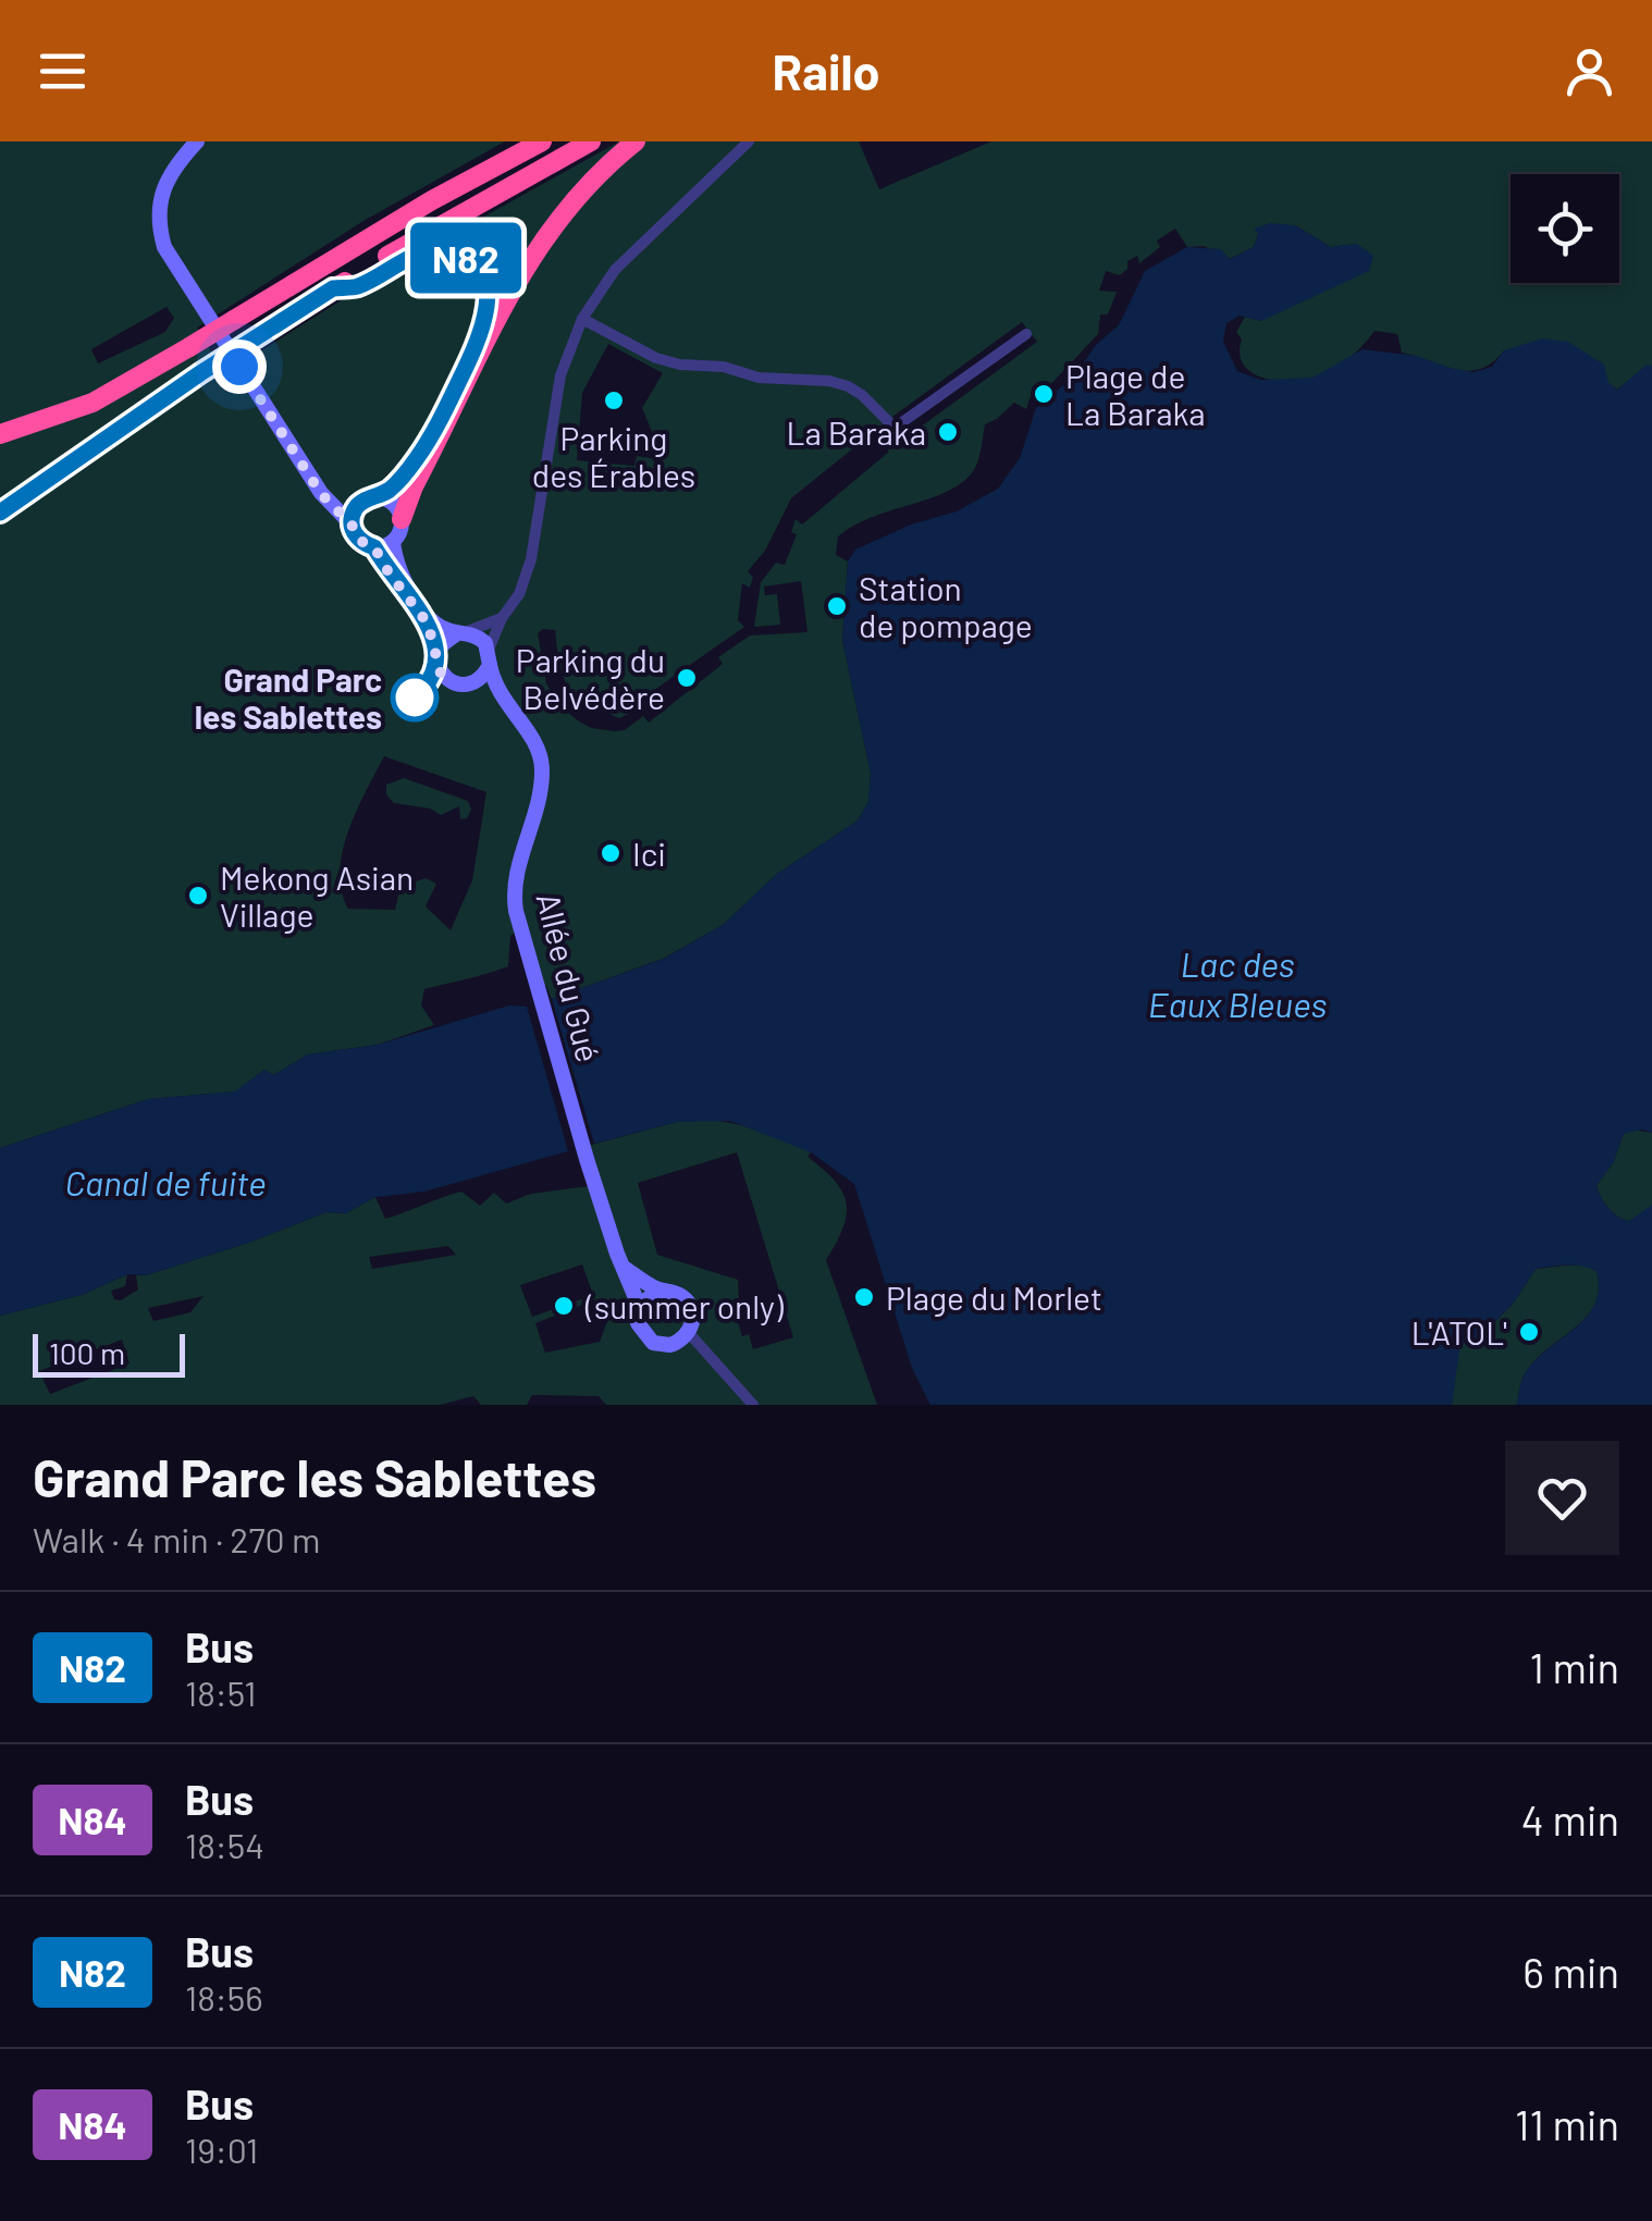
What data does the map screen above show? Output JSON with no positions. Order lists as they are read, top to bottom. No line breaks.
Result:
{"streets":{"street":["Allée du Gué"]},"water":["Lac des Eaux Bleues","Canal de fuite"],"places":["Plage de La Baraka","Parking des Érables","La Baraka","Station de pompage","Parking du Belvédère","Grand Parc les Sablettes","Ici","Mekong Asian Village","Plage du Morlet","(summer only)","L'ATOL'"],"lines":["bus line N82"],"scale_bar":"100 m","page":{"header":"Railo","on_map":"N82","scale":"100 m","heading":["Grand Parc les Sablettes","Walk · 4 min · 270 m"],"list":[{"mark":"N82","name":"Bus","note":"18:51","value":"1 min"},{"mark":"N84","name":"Bus","note":"18:54","value":"4 min"},{"mark":"N82","name":"Bus","note":"18:56","value":"6 min"},{"mark":"N84","name":"Bus","note":"19:01","value":"11 min"}]}}
